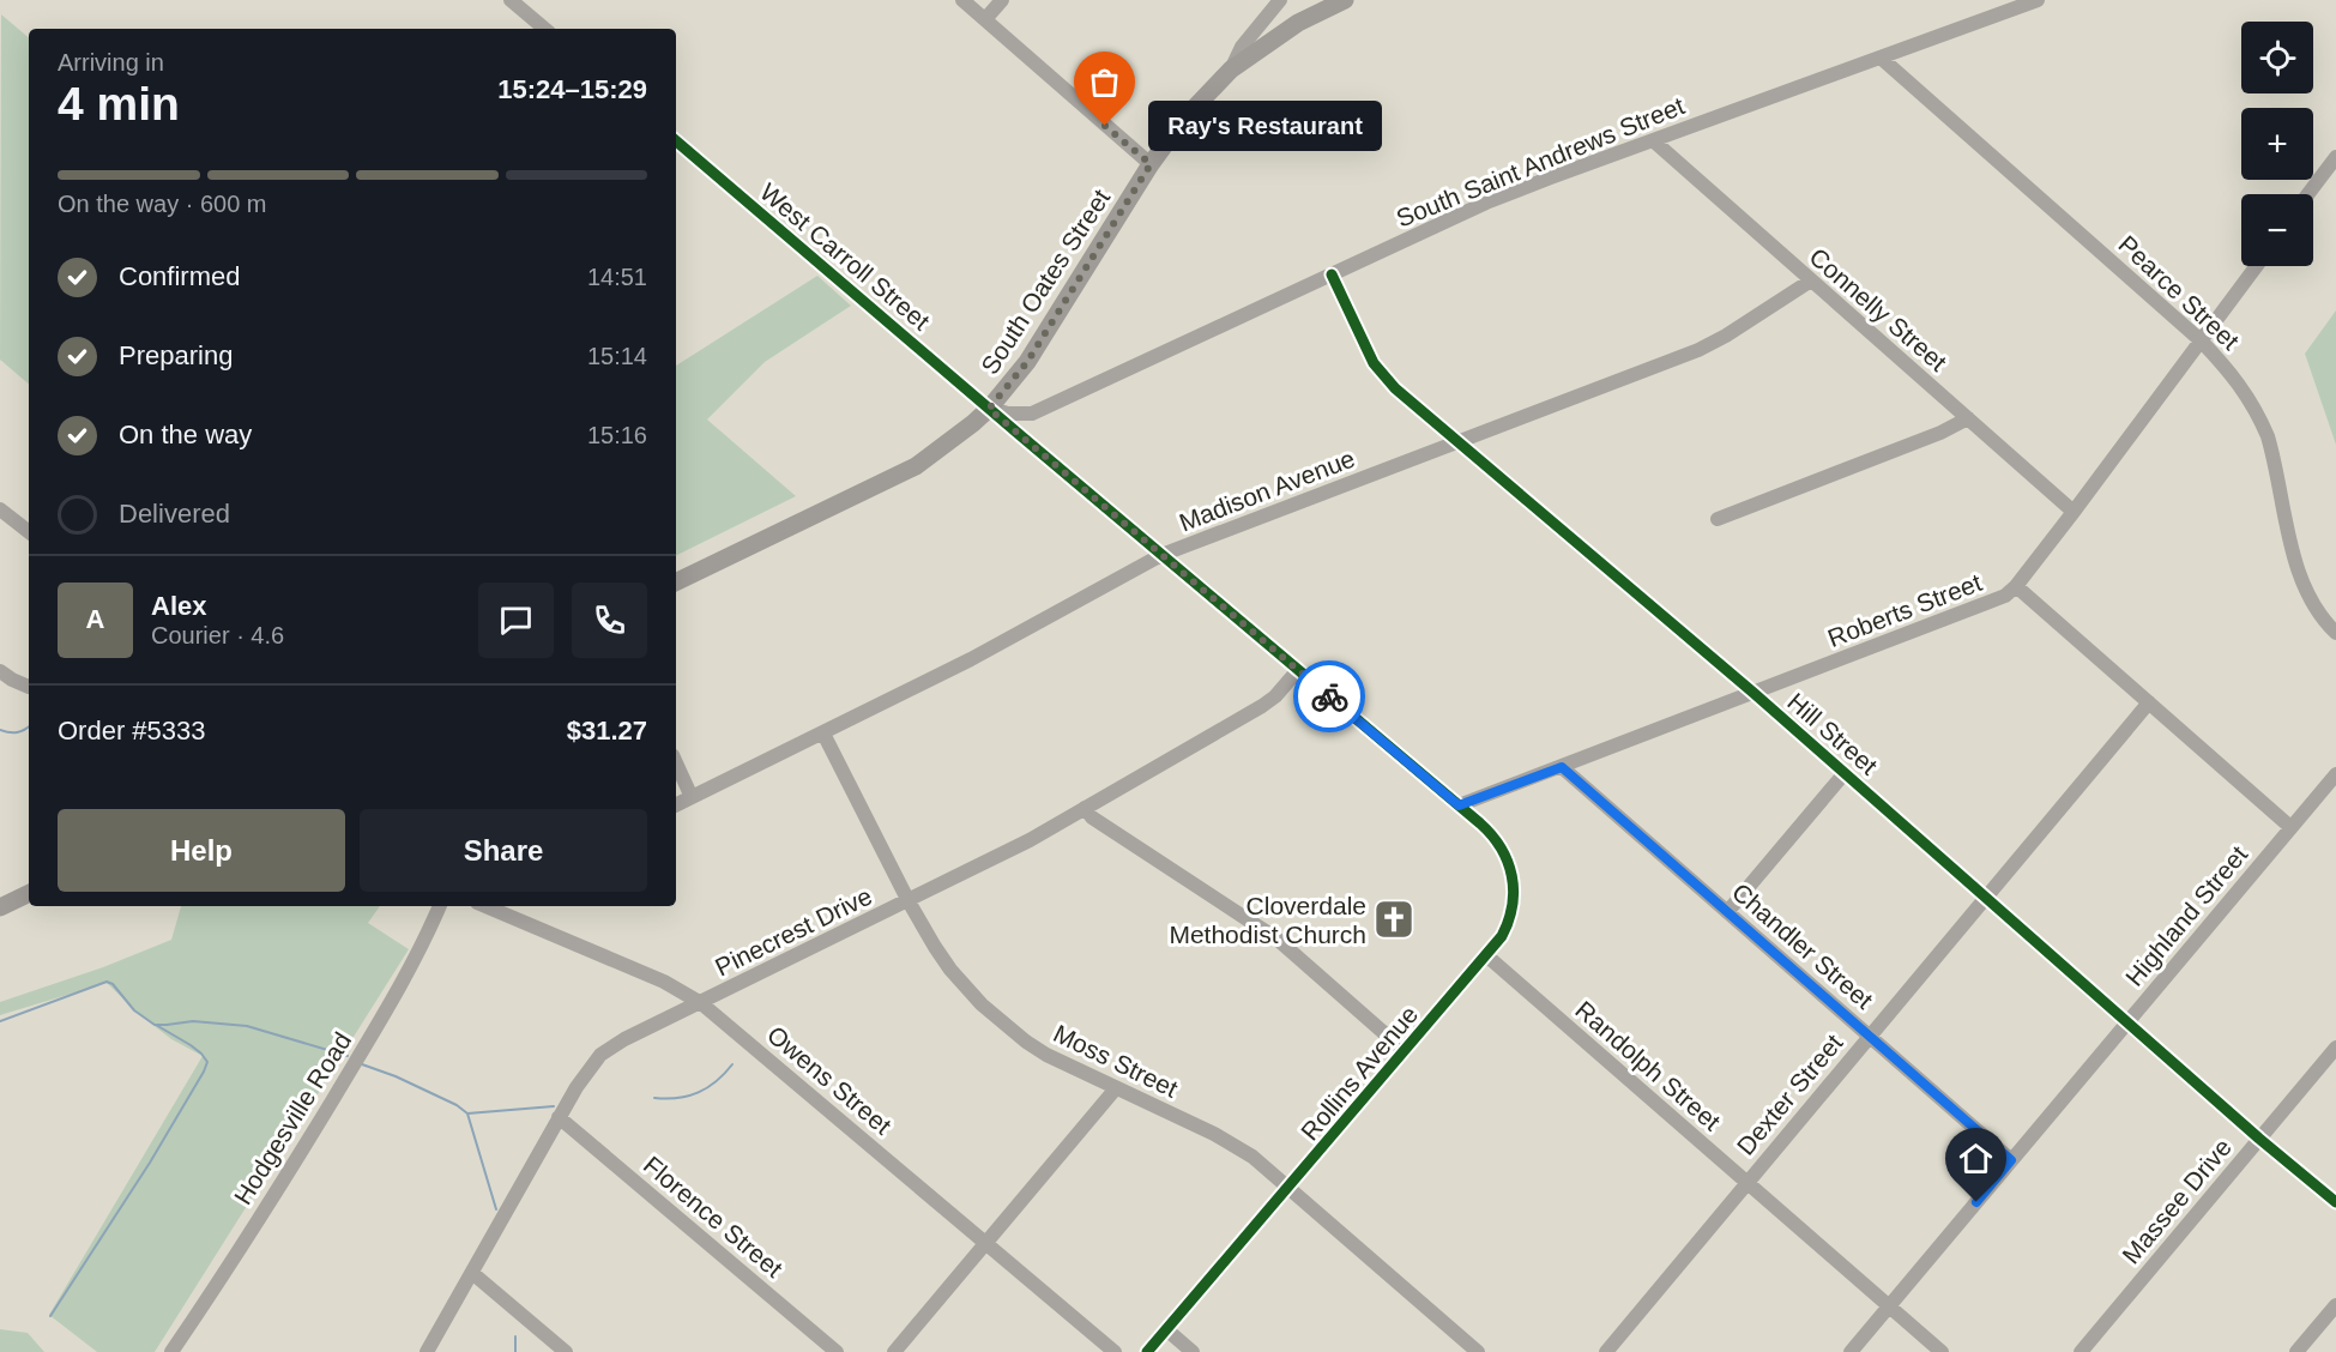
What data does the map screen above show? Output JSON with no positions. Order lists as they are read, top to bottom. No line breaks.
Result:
{"streets":{"main road":["South Oates Street"],"street":["South Saint Andrews Street","West Carroll Street","Pearce Street","Connelly Street","Madison Avenue","Roberts Street","Hill Street","Highland Street","Pinecrest Drive","Chandler Street","Moss Street","Randolph Street","Rollins Avenue","Owens Street","Dexter Street","Hodgesville Road","Massee Drive","Florence Street"]},"crossings":[["South Saint Andrews Street","West Carroll Street"],["South Saint Andrews Street","South Oates Street"],["South Saint Andrews Street","Pearce Street"],["South Saint Andrews Street","Connelly Street"],["South Saint Andrews Street","Hill Street"],["West Carroll Street","South Oates Street"],["West Carroll Street","Madison Avenue"],["West Carroll Street","Rollins Avenue"],["Pearce Street","Roberts Street"],["Connelly Street","Madison Avenue"],["Connelly Street","Roberts Street"],["Madison Avenue","Hill Street"],["Madison Avenue","Moss Street"],["Madison Avenue","Rollins Avenue"],["Roberts Street","Hill Street"],["Roberts Street","Chandler Street"],["Roberts Street","Rollins Avenue"],["Hill Street","Highland Street"],["Hill Street","Dexter Street"],["Hill Street","Massee Drive"],["Highland Street","Chandler Street"],["Highland Street","Randolph Street"],["Pinecrest Drive","Moss Street"],["Pinecrest Drive","Rollins Avenue"],["Pinecrest Drive","Owens Street"],["Pinecrest Drive","Florence Street"],["Chandler Street","Dexter Street"],["Moss Street","Rollins Avenue"],["Randolph Street","Rollins Avenue"],["Randolph Street","Dexter Street"]],"places":{"other":["Ray's Restaurant"],"church":["Cloverdale Methodist Church"]},"page":{"map_buttons":["+","−"],"heading":["4 min","Arriving in","15:24–15:29"],"panel":["Alex","Courier · 4.6","Order #5333","$31.27"],"bubble":"Ray's Restaurant","bar":"On the way · 600 m","list":[["Confirmed","14:51"],["Preparing","15:14"],["On the way","15:16"],"Delivered"],"round":"A","buttons":["Help","Share"]}}
